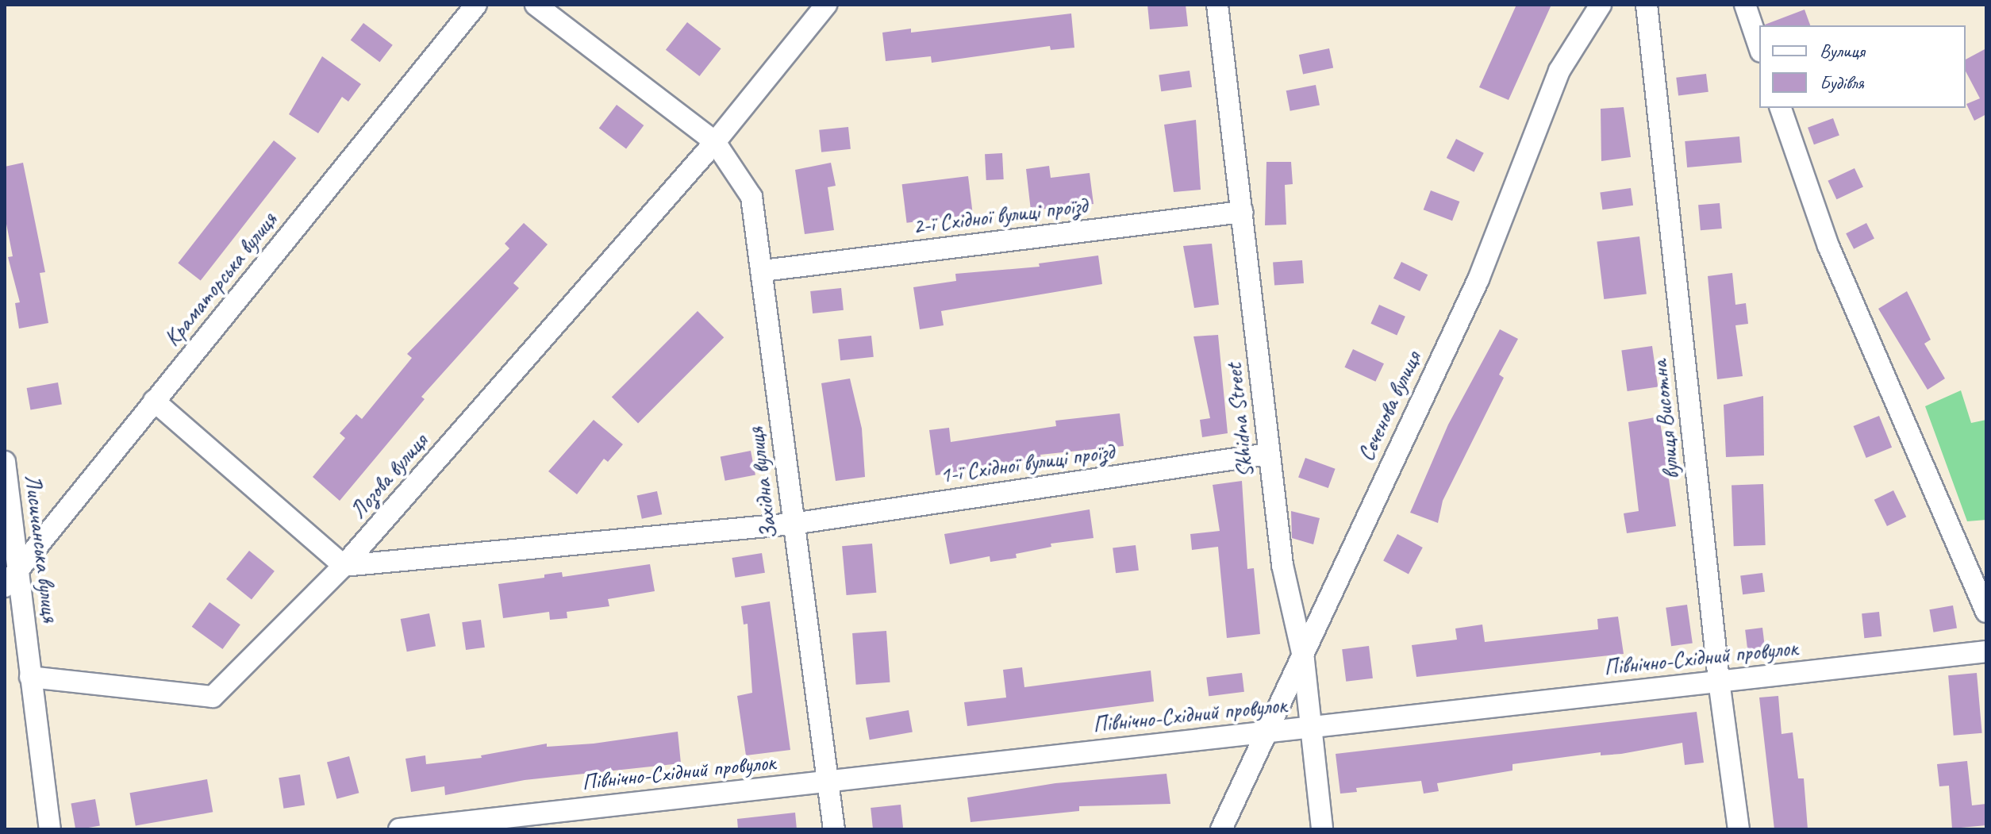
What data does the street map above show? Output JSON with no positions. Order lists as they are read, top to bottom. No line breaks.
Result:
{"streets":{"street":["2-ї Східної вулиці проїзд","Краматорська вулиця","Сєченова вулиця","вулиця Висотна","Skhidna Street","1-ї Східної вулиці проїзд","Лозова вулиця","Західна вулиця","Лисичанська вулиця","Північно-Східний провулок"]},"crossings":[["2-ї Східної вулиці проїзд","Skhidna Street"],["2-ї Східної вулиці проїзд","Західна вулиця"],["Краматорська вулиця","Лисичанська вулиця"],["Сєченова вулиця","Skhidna Street"],["Сєченова вулиця","Північно-Східний провулок"],["вулиця Висотна","Північно-Східний провулок"],["Skhidna Street","1-ї Східної вулиці проїзд"],["Skhidna Street","Північно-Східний провулок"],["1-ї Східної вулиці проїзд","Лозова вулиця"],["1-ї Східної вулиці проїзд","Західна вулиця"],["Лозова вулиця","Західна вулиця"],["Лозова вулиця","Лисичанська вулиця"],["Західна вулиця","Північно-Східний провулок"]],"legend":["Вулиця","Будівля"]}
